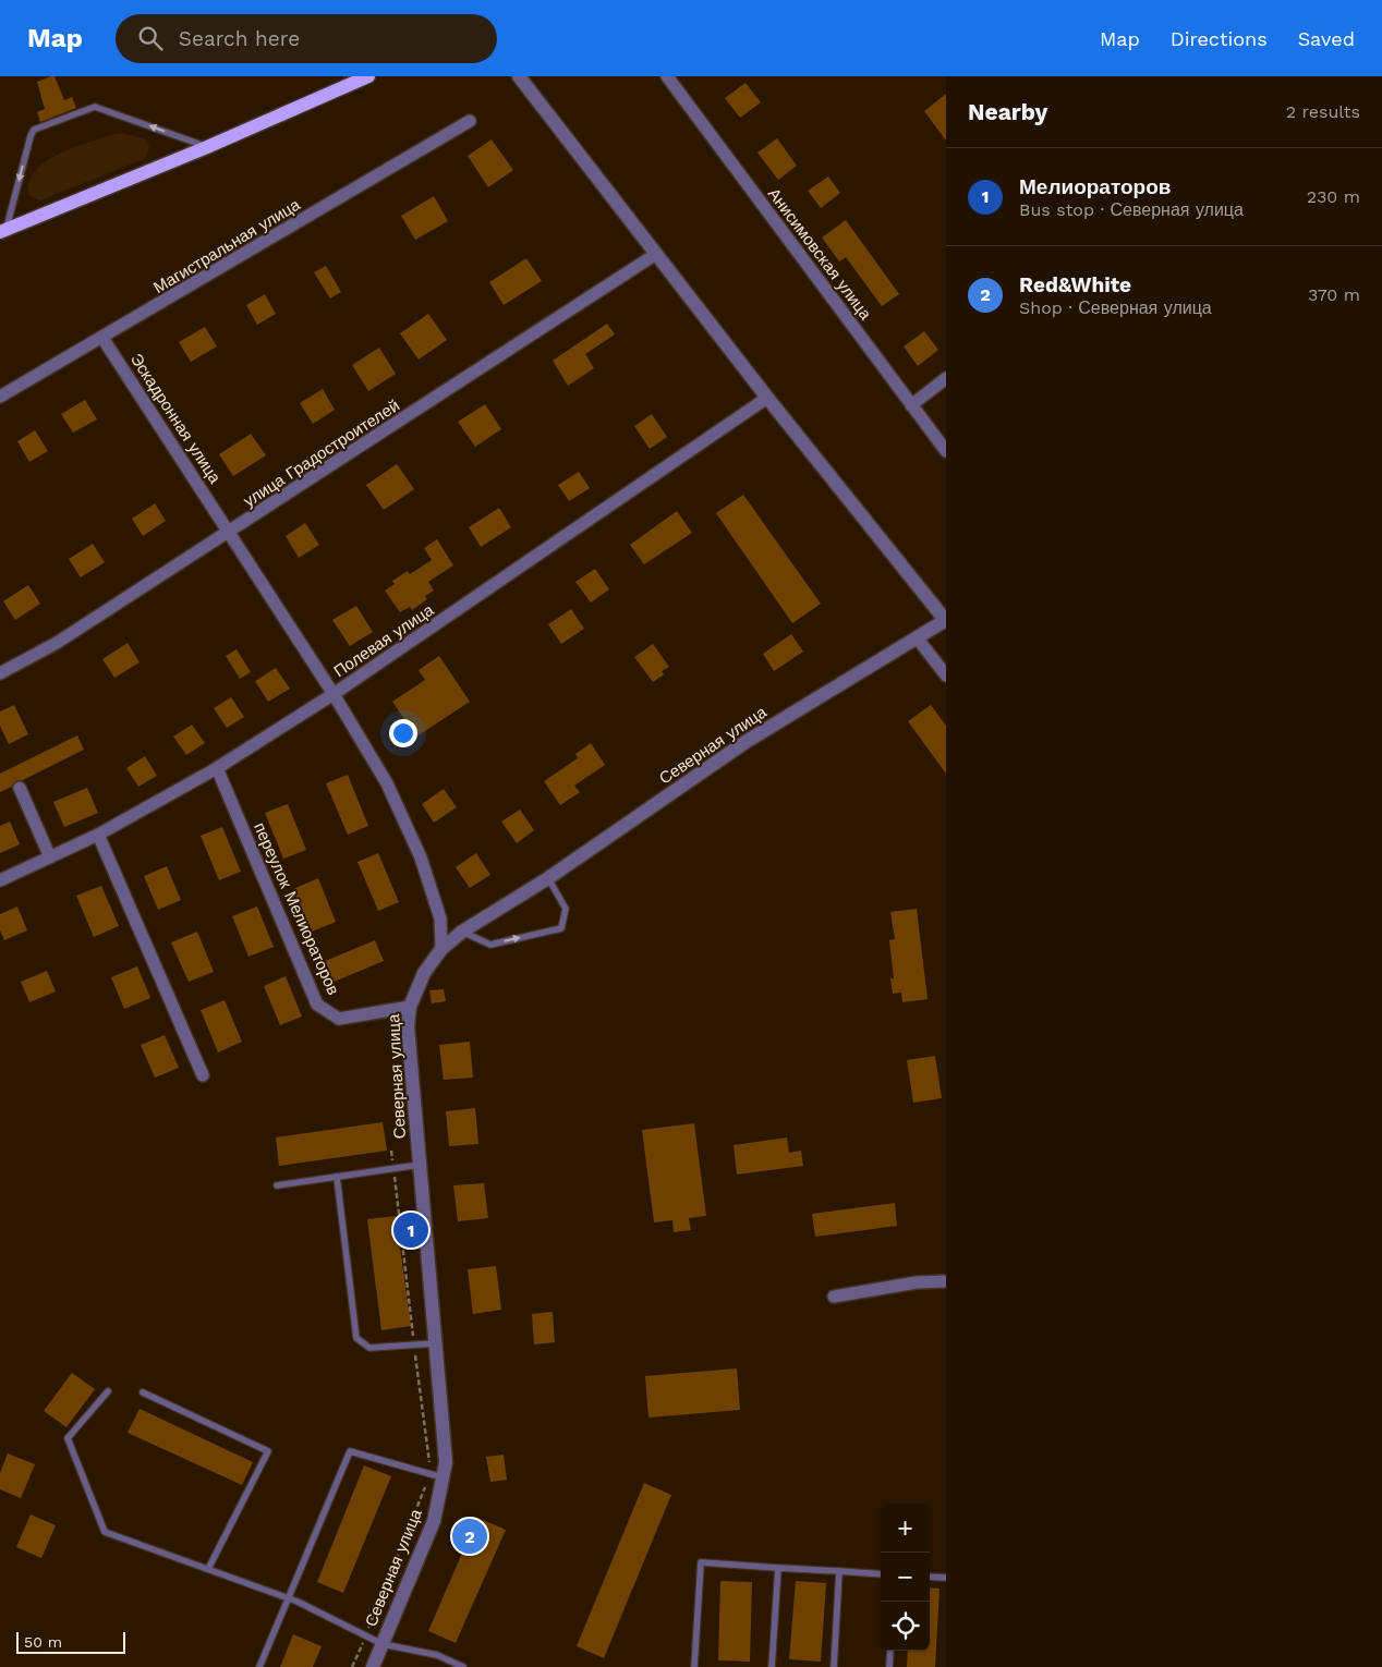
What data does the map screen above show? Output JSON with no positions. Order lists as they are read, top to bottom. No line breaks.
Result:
{"streets":{"street":["Магистральная улица","Анисимовская улица","Эскадронная улица","улица Градостроителей","Полевая улица","Северная улица","переулок Мелиораторов"]},"crossings":[["Магистральная улица","Эскадронная улица"],["Эскадронная улица","улица Градостроителей"],["Эскадронная улица","Полевая улица"],["Эскадронная улица","Северная улица"],["Полевая улица","переулок Мелиораторов"],["Северная улица","переулок Мелиораторов"]],"scale_bar":"50 m","page":{"header":"Map","search":"Search here","nav":["Map","Directions","Saved"],"heading":["Nearby","2 results"],"list":[{"mark":"1","name":"Мелиораторов","note":"Bus stop · Северная улица","value":"230 m"},{"mark":"2","name":"Red&White","note":"Shop · Северная улица","value":"370 m"}],"pins":["1","2"],"map_buttons":["+","−"],"scale":"50 m"}}
